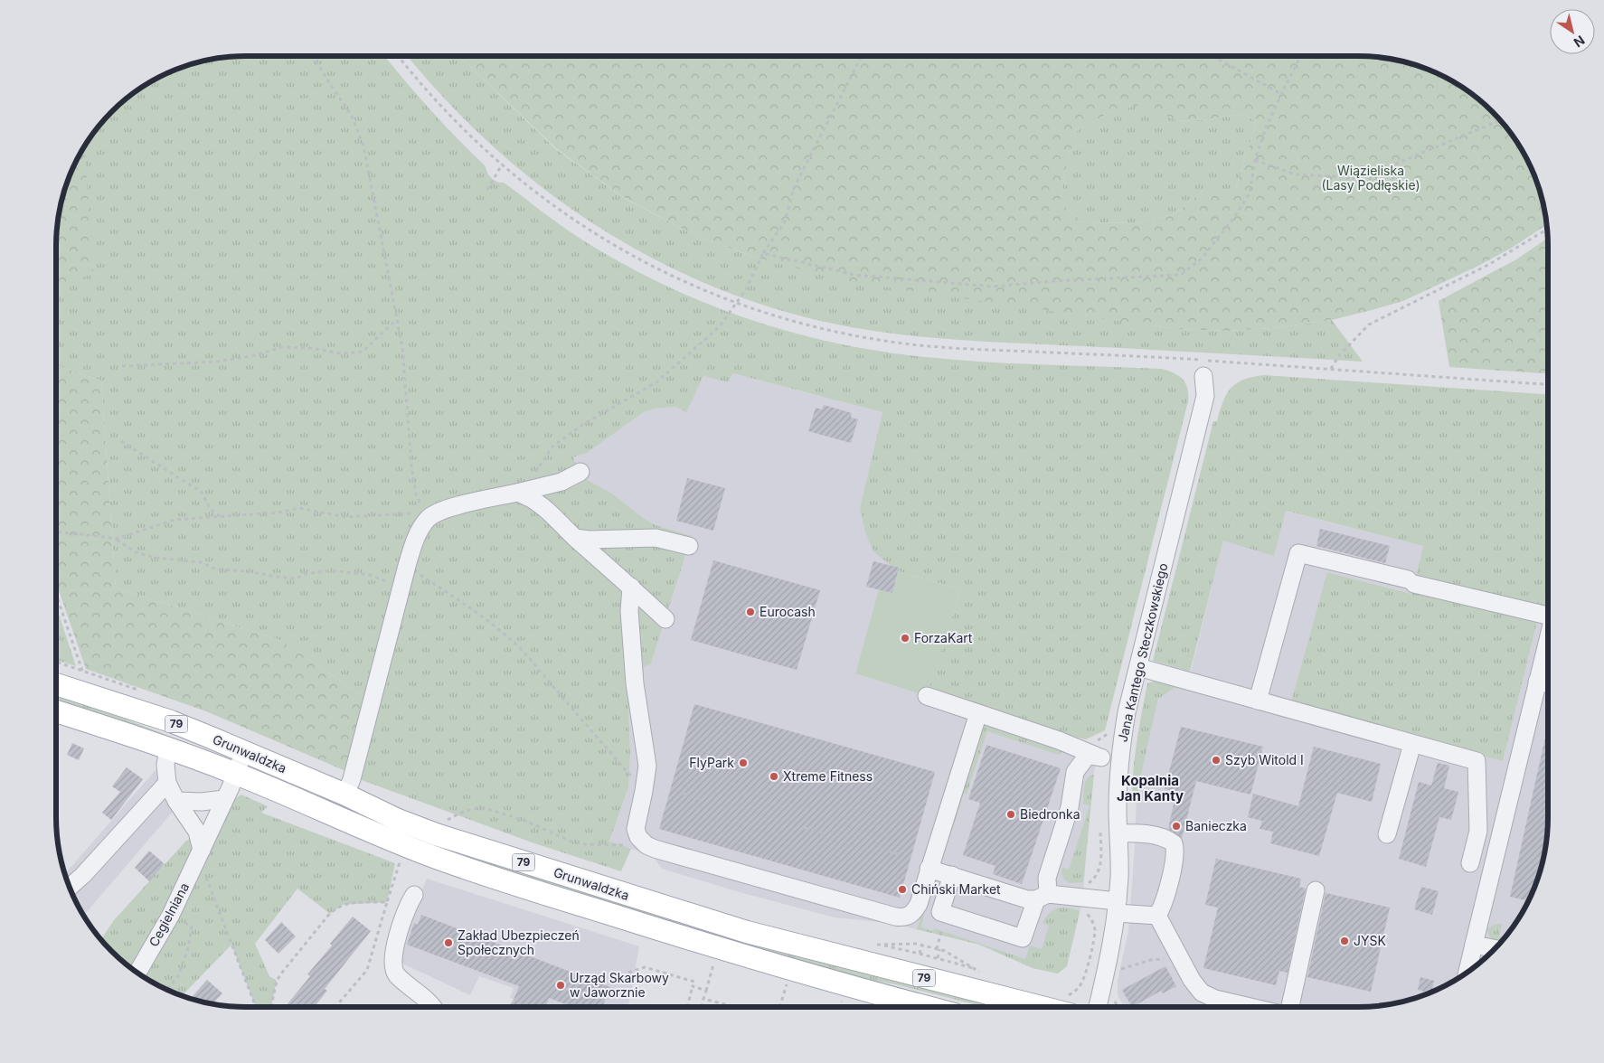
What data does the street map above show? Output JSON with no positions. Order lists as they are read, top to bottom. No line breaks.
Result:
{"streets":{"main road":["79","Grunwaldzka"],"street":["Jana Kantego Steczkowskiego","Cegielniana"]},"crossings":[["Grunwaldzka","Cegielniana"]],"districts":["Kopalnia Jan Kanty"],"parks":["Wiązieliska (Lasy Podłęskie)"],"places":["Eurocash","ForzaKart","Szyb Witold I","FlyPark","Xtreme Fitness","Biedronka","Banieczka","Chiński Market","JYSK","Zakład Ubezpieczeń Społecznych","Urząd Skarbowy w Jaworznie"],"north":"bottom right"}
